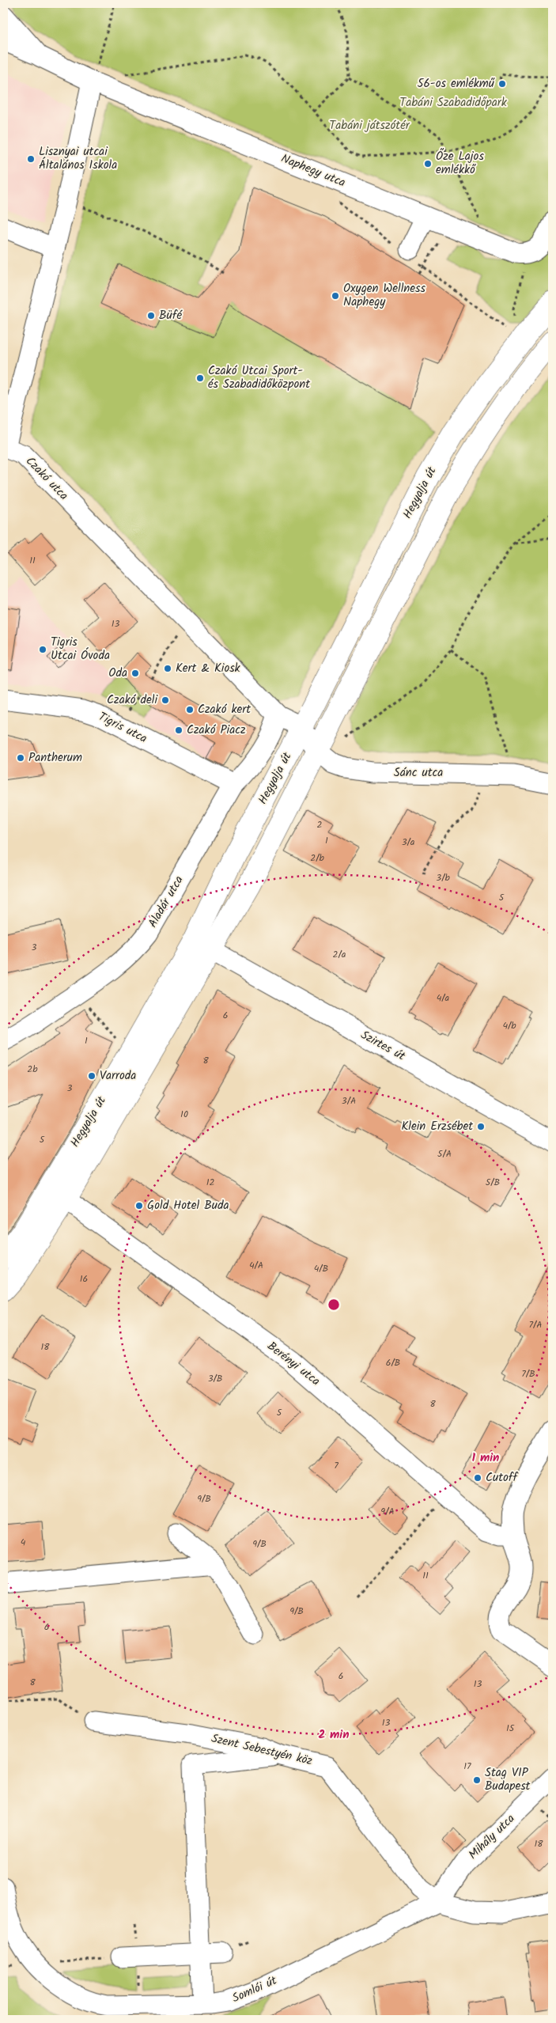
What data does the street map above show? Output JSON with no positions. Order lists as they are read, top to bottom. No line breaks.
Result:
{"streets":{"main road":["Hegyalja út"],"street":["Naphegy utca","Czakó utca","Tigris utca","Sánc utca","Aladár utca","Szirtes út","Berényi utca","Szent Sebestyén köz","Mihály utca","Somlói út"]},"crossings":[["Naphegy utca","Czakó utca"],["Czakó utca","Hegyalja út"],["Czakó utca","Sánc utca"],["Czakó utca","Aladár utca"],["Hegyalja út","Sánc utca"],["Hegyalja út","Szirtes út"],["Hegyalja út","Berényi utca"],["Tigris utca","Aladár utca"],["Szent Sebestyén köz","Mihály utca"],["Szent Sebestyén köz","Somlói út"],["Mihály utca","Somlói út"]],"parks":["Tabáni Szabadidőpark","Tabáni játszótér"],"places":["56-os emlékmű","Lisznyai utcai Általános Iskola","Őze Lajos emlékkő","Oxygen Wellness Naphegy","Büfé","Czakó Utcai Sport- és Szabadidőközpont","Tigris Utcai Óvoda","Kert & Kiosk","Oda","Czakó deli","Czakó kert","Czakó Piacz","Pantherum","Varroda","Klein Erzsébet","Gold Hotel Buda","Cutoff","Stag VIP Budapest"],"house_numbers":["11","13","2","1","3/a","2/b","3/b","5","3","2/a","4/a","6","4/b","1","8","2b","3","3/A","10","5","5/A","12","5/B","4/A","4/B","16","7/A","18","6/B","7/B","3/B","8","5","7","9/B","9/A","4","9/B","11","9/B","6","6","8","13","13","15","17","18"],"rings":["1 min","2 min"]}
